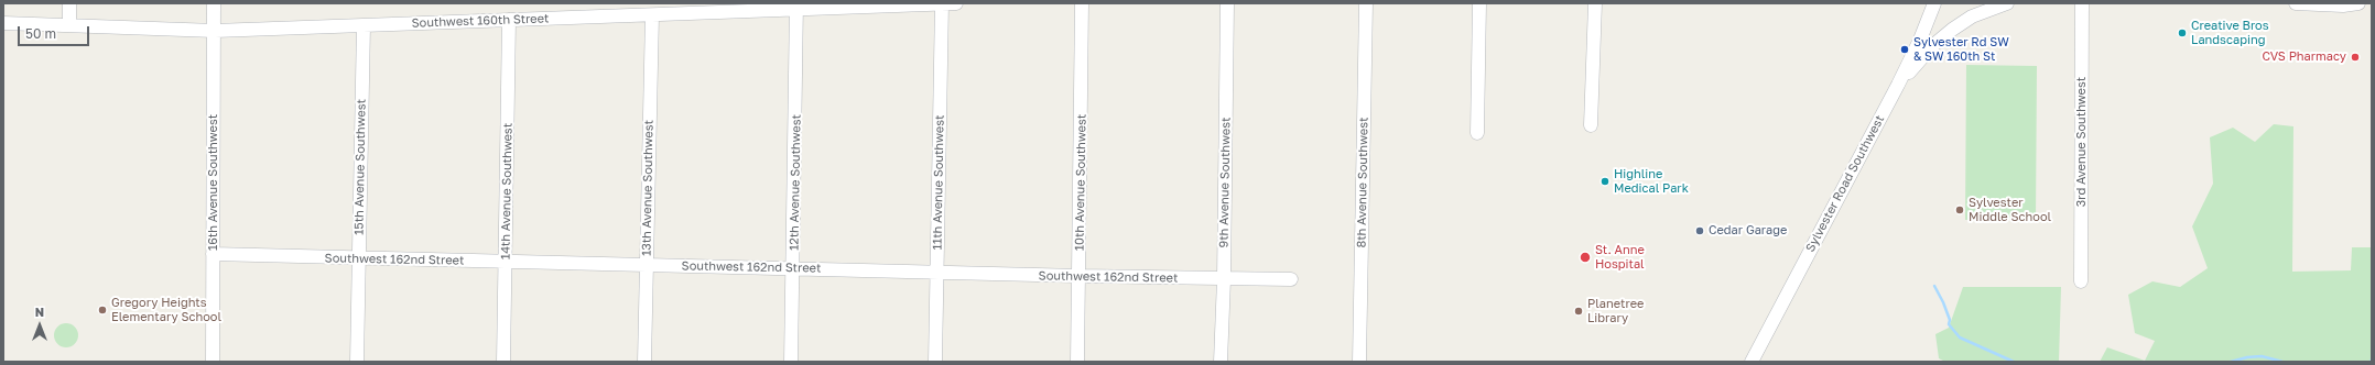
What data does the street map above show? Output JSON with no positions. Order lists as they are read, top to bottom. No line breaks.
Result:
{"streets":{"street":["Southwest 160th Street","3rd Avenue Southwest","15th Avenue Southwest","16th Avenue Southwest","12th Avenue Southwest","11th Avenue Southwest","10th Avenue Southwest","9th Avenue Southwest","8th Avenue Southwest","Sylvester Road Southwest","13th Avenue Southwest","14th Avenue Southwest","Southwest 162nd Street"]},"crossings":[["Southwest 160th Street","15th Avenue Southwest"],["Southwest 160th Street","16th Avenue Southwest"],["Southwest 160th Street","12th Avenue Southwest"],["Southwest 160th Street","11th Avenue Southwest"],["Southwest 160th Street","13th Avenue Southwest"],["Southwest 160th Street","14th Avenue Southwest"],["15th Avenue Southwest","Southwest 162nd Street"],["16th Avenue Southwest","Southwest 162nd Street"],["12th Avenue Southwest","Southwest 162nd Street"],["11th Avenue Southwest","Southwest 162nd Street"],["10th Avenue Southwest","Southwest 162nd Street"],["9th Avenue Southwest","Southwest 162nd Street"],["13th Avenue Southwest","Southwest 162nd Street"],["14th Avenue Southwest","Southwest 162nd Street"]],"places":["Creative Bros Landscaping","Sylvester Rd SW & SW 160th St","CVS Pharmacy","Highline Medical Park","Sylvester Middle School","Cedar Garage","St. Anne Hospital","Gregory Heights Elementary School","Planetree Library"],"scale_bar":"50 m","north":"top"}
